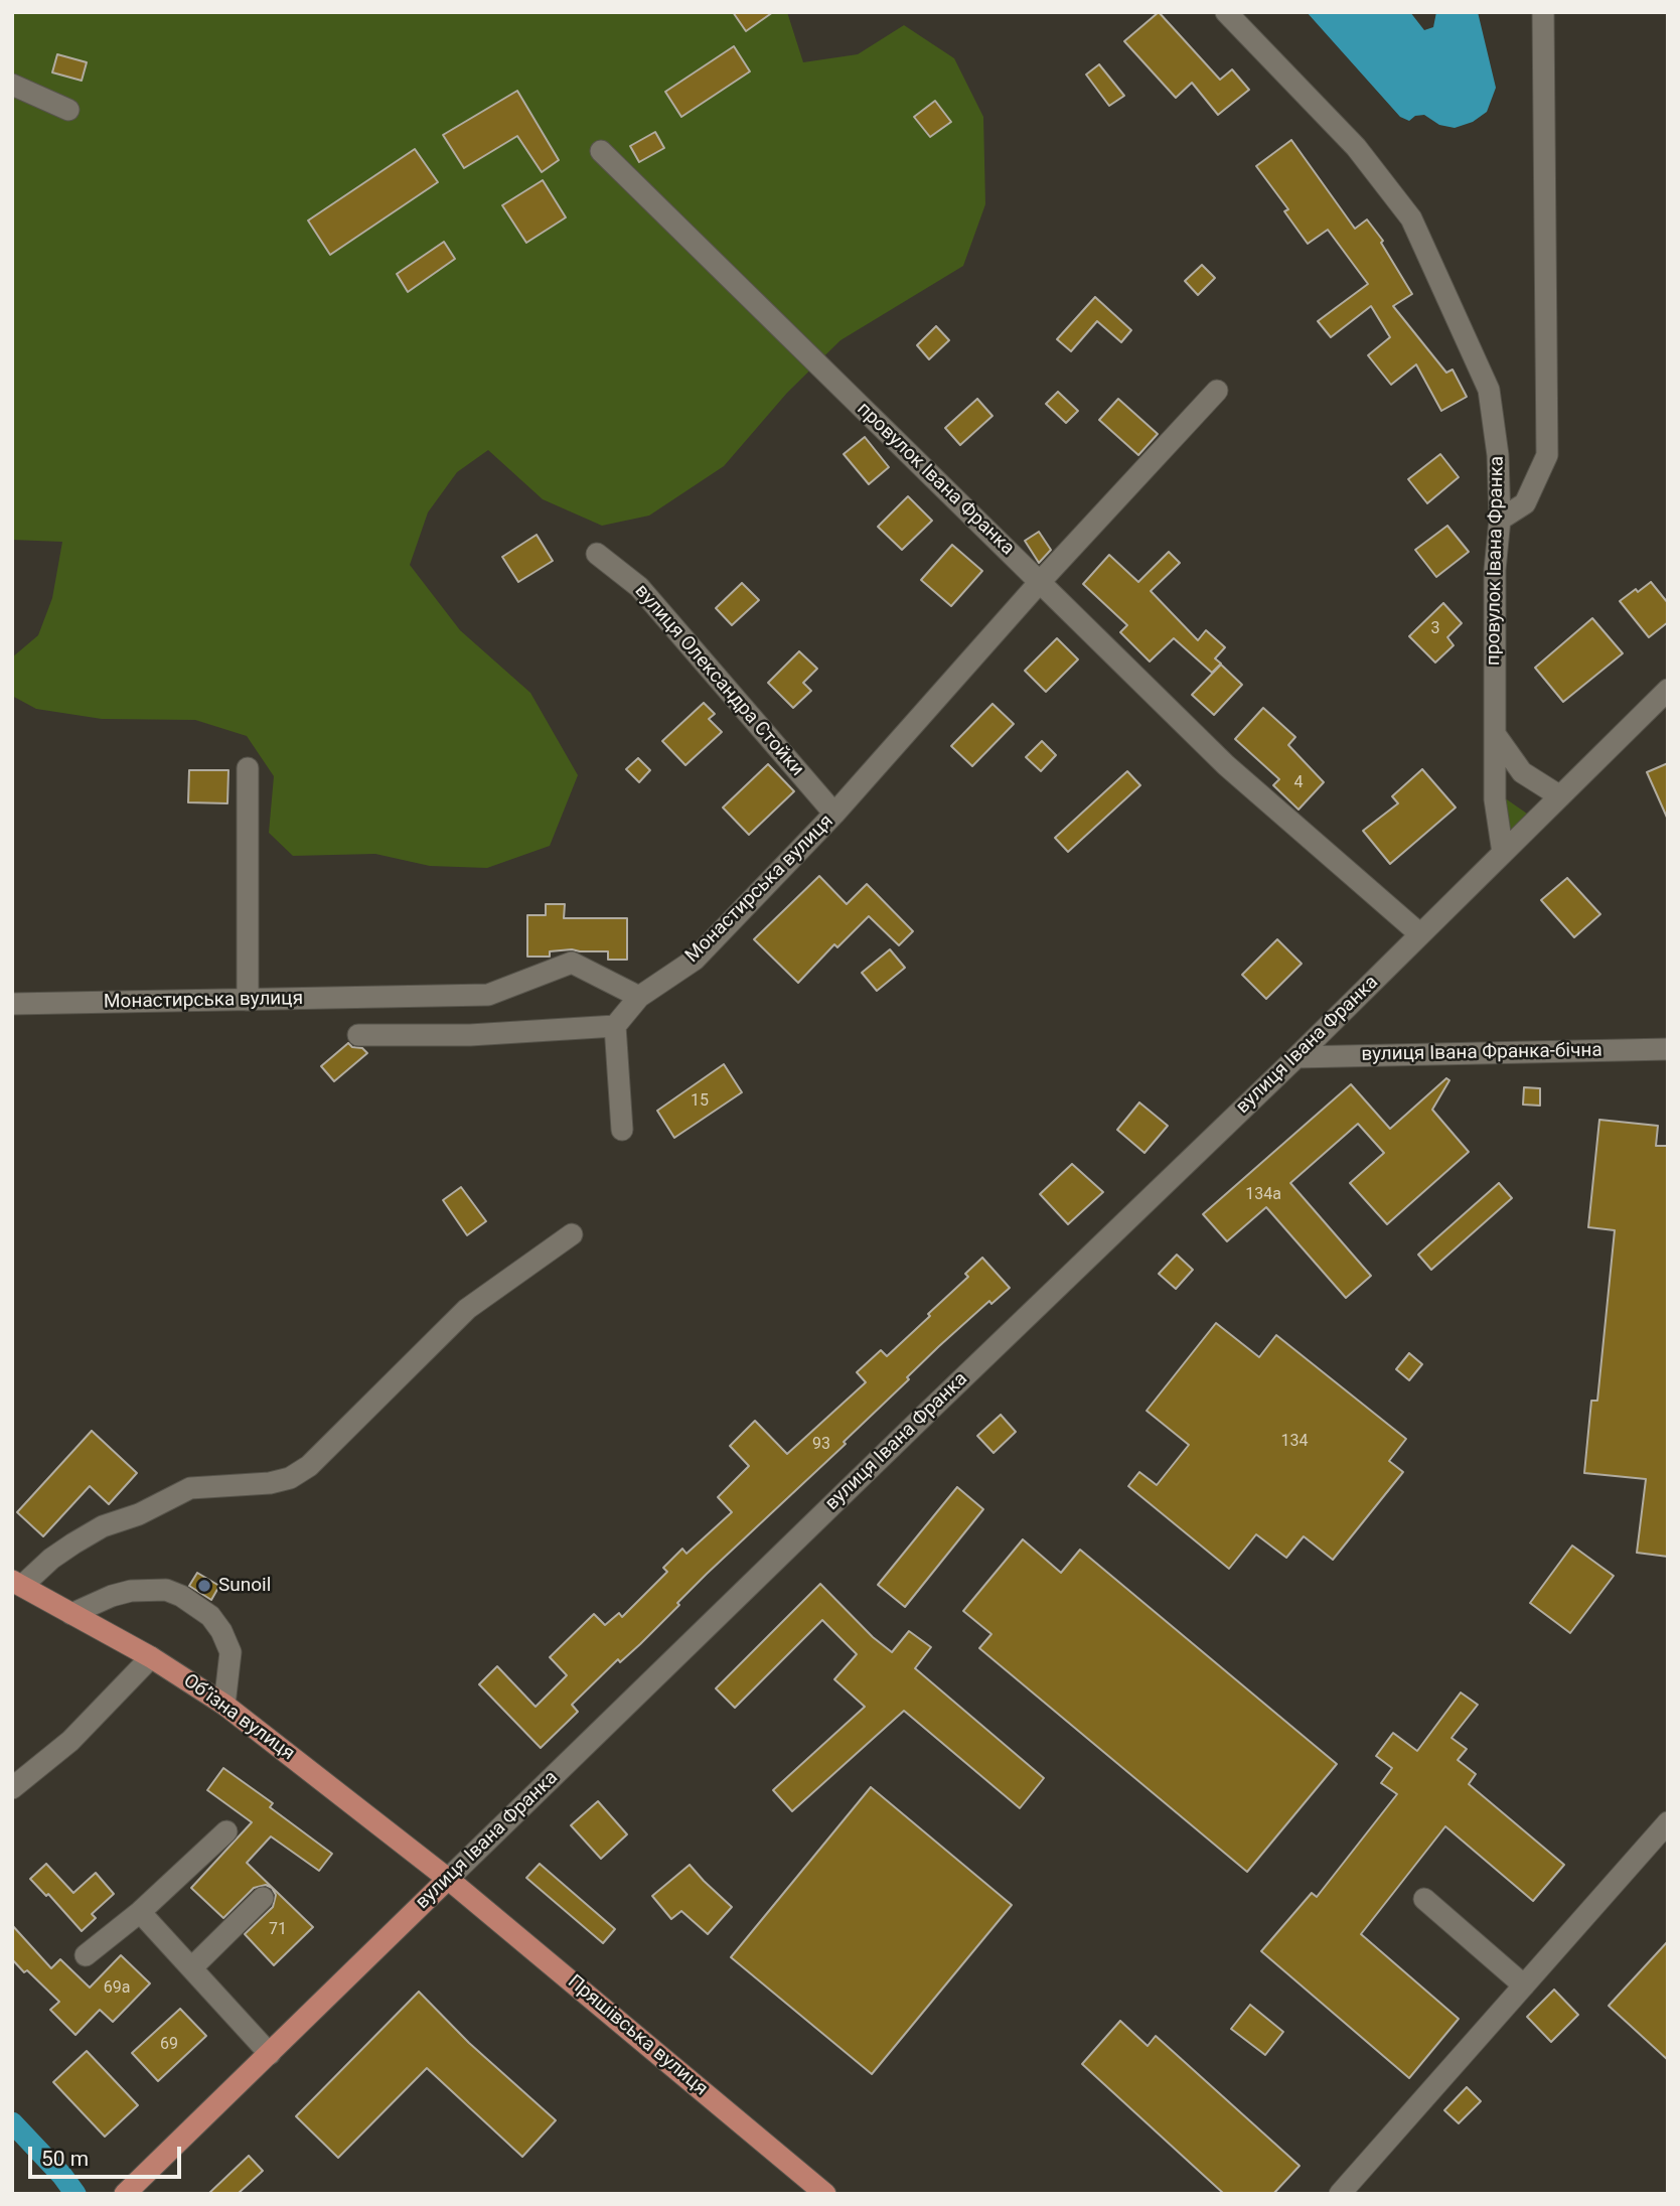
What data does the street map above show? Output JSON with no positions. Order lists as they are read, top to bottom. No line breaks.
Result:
{"streets":{"main road":["вулиця Івана Франка","Обʼїзна вулиця","Пряшівська вулиця"],"street":["провулок Івана Франка","вулиця Олександра Стойки","Монастирська вулиця","вулиця Івана Франка-бічна"]},"crossings":[["провулок Івана Франка","Монастирська вулиця"],["провулок Івана Франка","вулиця Івана Франка"],["вулиця Олександра Стойки","Монастирська вулиця"],["вулиця Івана Франка","вулиця Івана Франка-бічна"],["вулиця Івана Франка","Обʼїзна вулиця"],["вулиця Івана Франка","Пряшівська вулиця"],["Обʼїзна вулиця","Пряшівська вулиця"]],"places":["Sunoil"],"house_numbers":["3","4","15","134а","134","93","71","69а","69"],"scale_bar":"50 m"}
